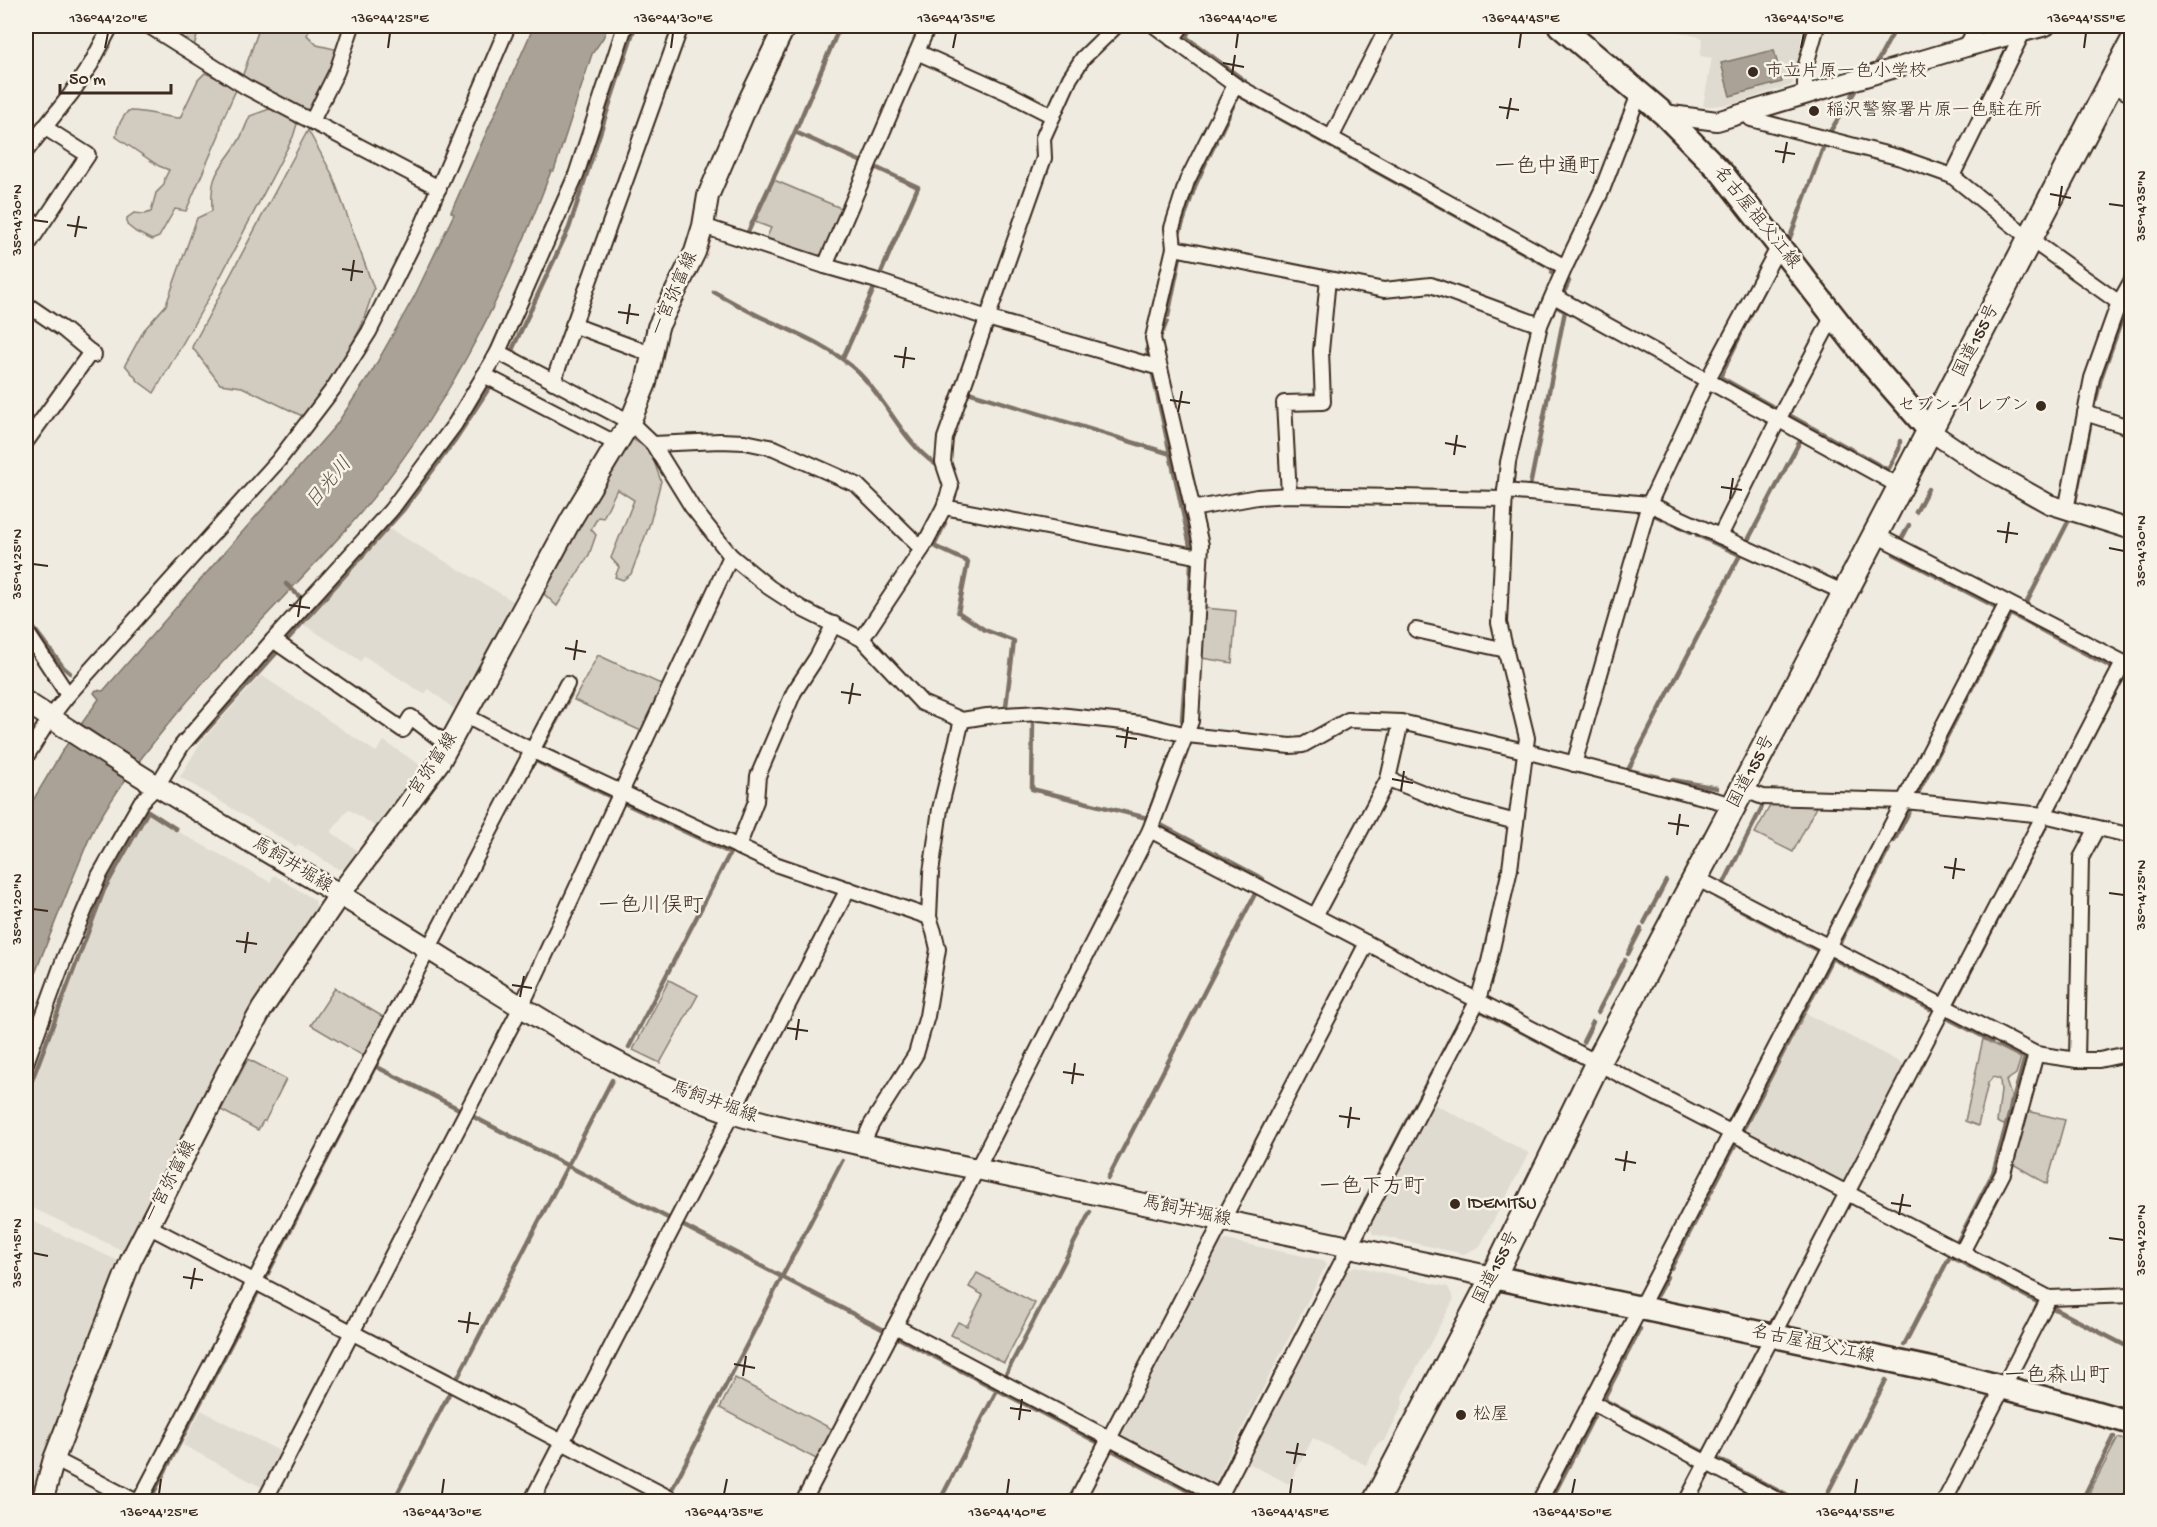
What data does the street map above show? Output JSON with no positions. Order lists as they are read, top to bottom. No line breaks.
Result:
{"streets":{"highway":["国道155号"],"main road":["名古屋祖父江線","一宮弥富線","馬飼井堀線"]},"crossings":[["名古屋祖父江線","国道155号"],["名古屋祖父江線","馬飼井堀線"],["一宮弥富線","馬飼井堀線"],["国道155号","馬飼井堀線"]],"districts":["一色中通町","一色川俣町","一色下方町","一色森山町"],"water":["日光川"],"places":["市立片原一色小学校","稲沢警察署片原一色駐在所","セブン-イレブン","IDEMITSU","松屋"],"scale_bar":"50 m","coordinates":["136°44'20\"E","136°44'25\"E","136°44'30\"E","136°44'35\"E","136°44'40\"E","136°44'45\"E","136°44'50\"E","136°44'55\"E","35°14'35\"N","35°14'30\"N","35°14'25\"N","35°14'20\"N","35°14'15\"N"]}
